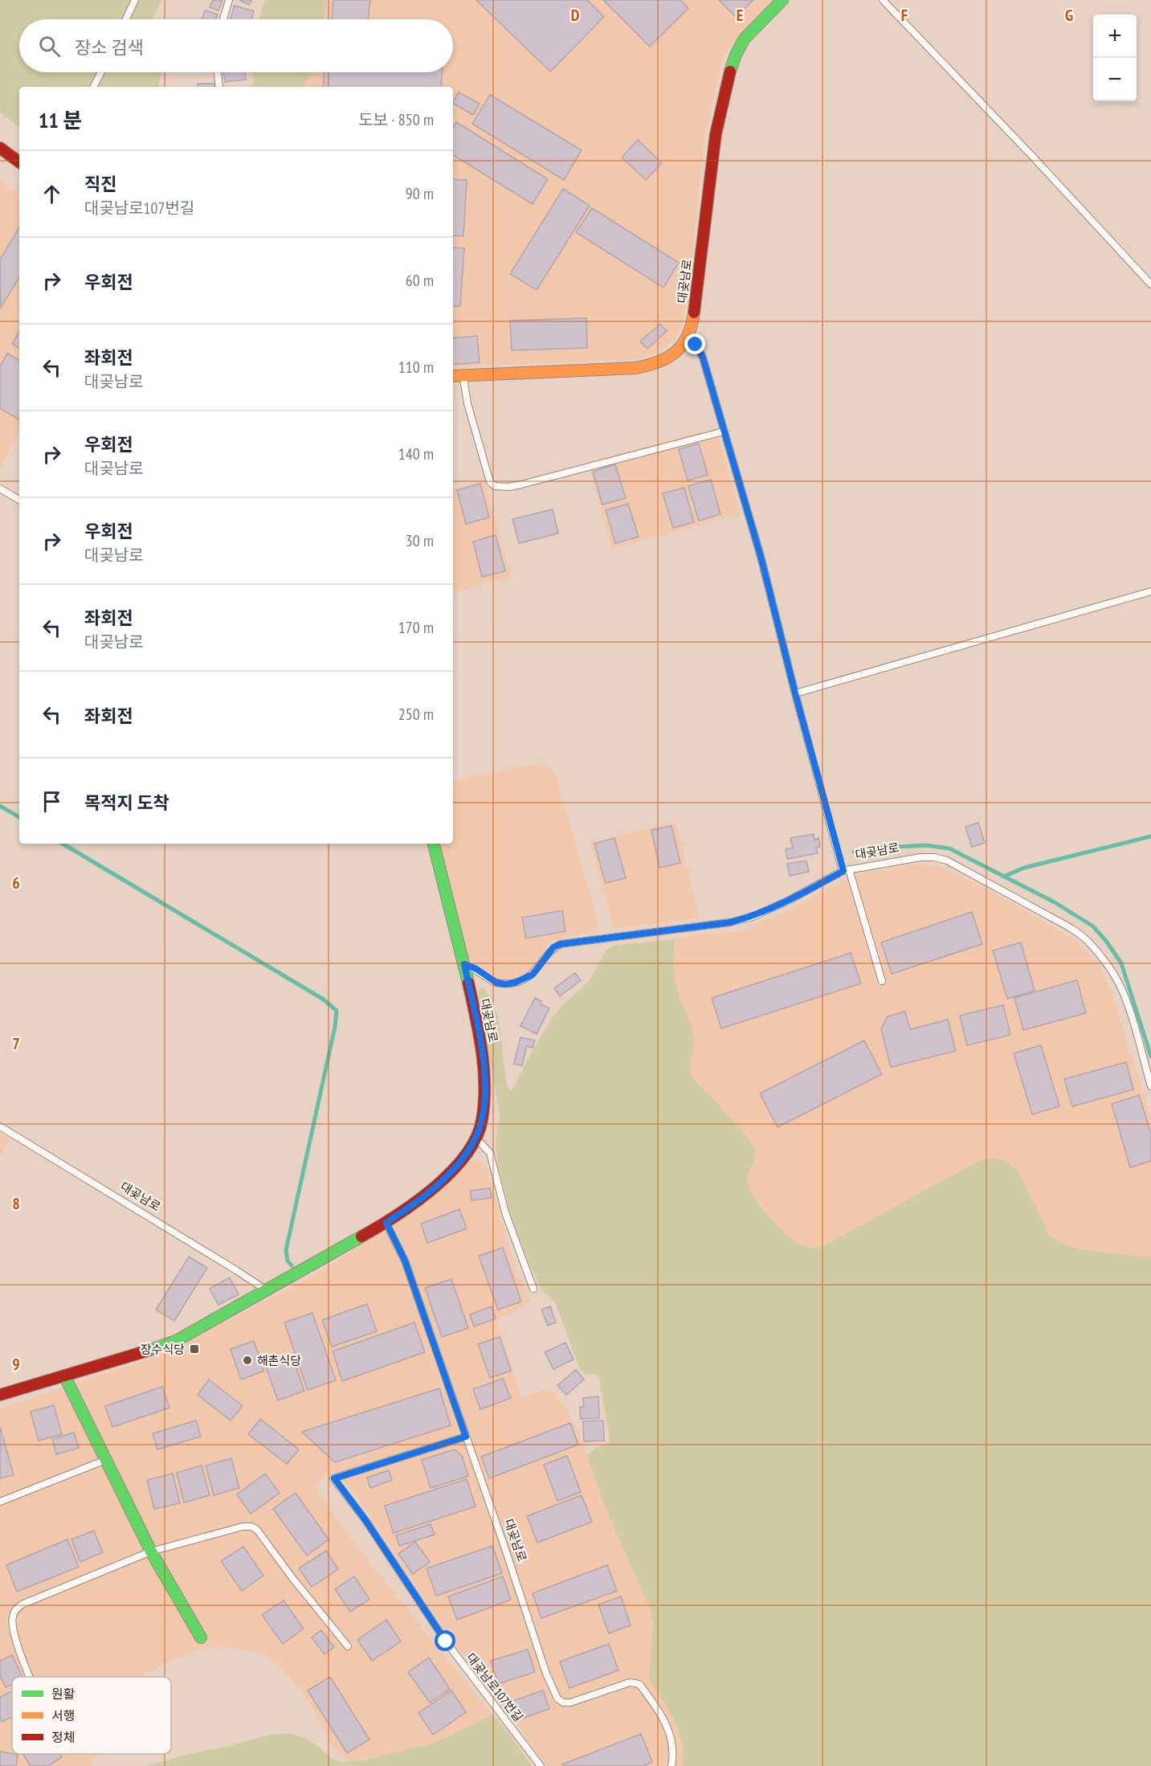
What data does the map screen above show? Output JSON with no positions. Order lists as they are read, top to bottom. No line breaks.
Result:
{"streets":{"street":["대곶남로"],"lane":["대곶남로107번길"]},"crossings":[["대곶남로","대곶남로107번길"]],"places":{"transit":["장수식당"],"other":["해촌식당"]},"legend":["원활","서행","정체"],"page":{"map_buttons":["+","−"],"search":"장소 검색","heading":["11 분","도보 · 850 m"],"list":[["직진","대곶남로107번길","90 m"],["우회전","60 m"],["좌회전","대곶남로","110 m"],["우회전","대곶남로","140 m"],["우회전","대곶남로","30 m"],["좌회전","대곶남로","170 m"],["좌회전","250 m"],"목적지 도착"]},"grid":{"columns":["D","E","F","G"],"rows":["6","7","8","9"]}}
